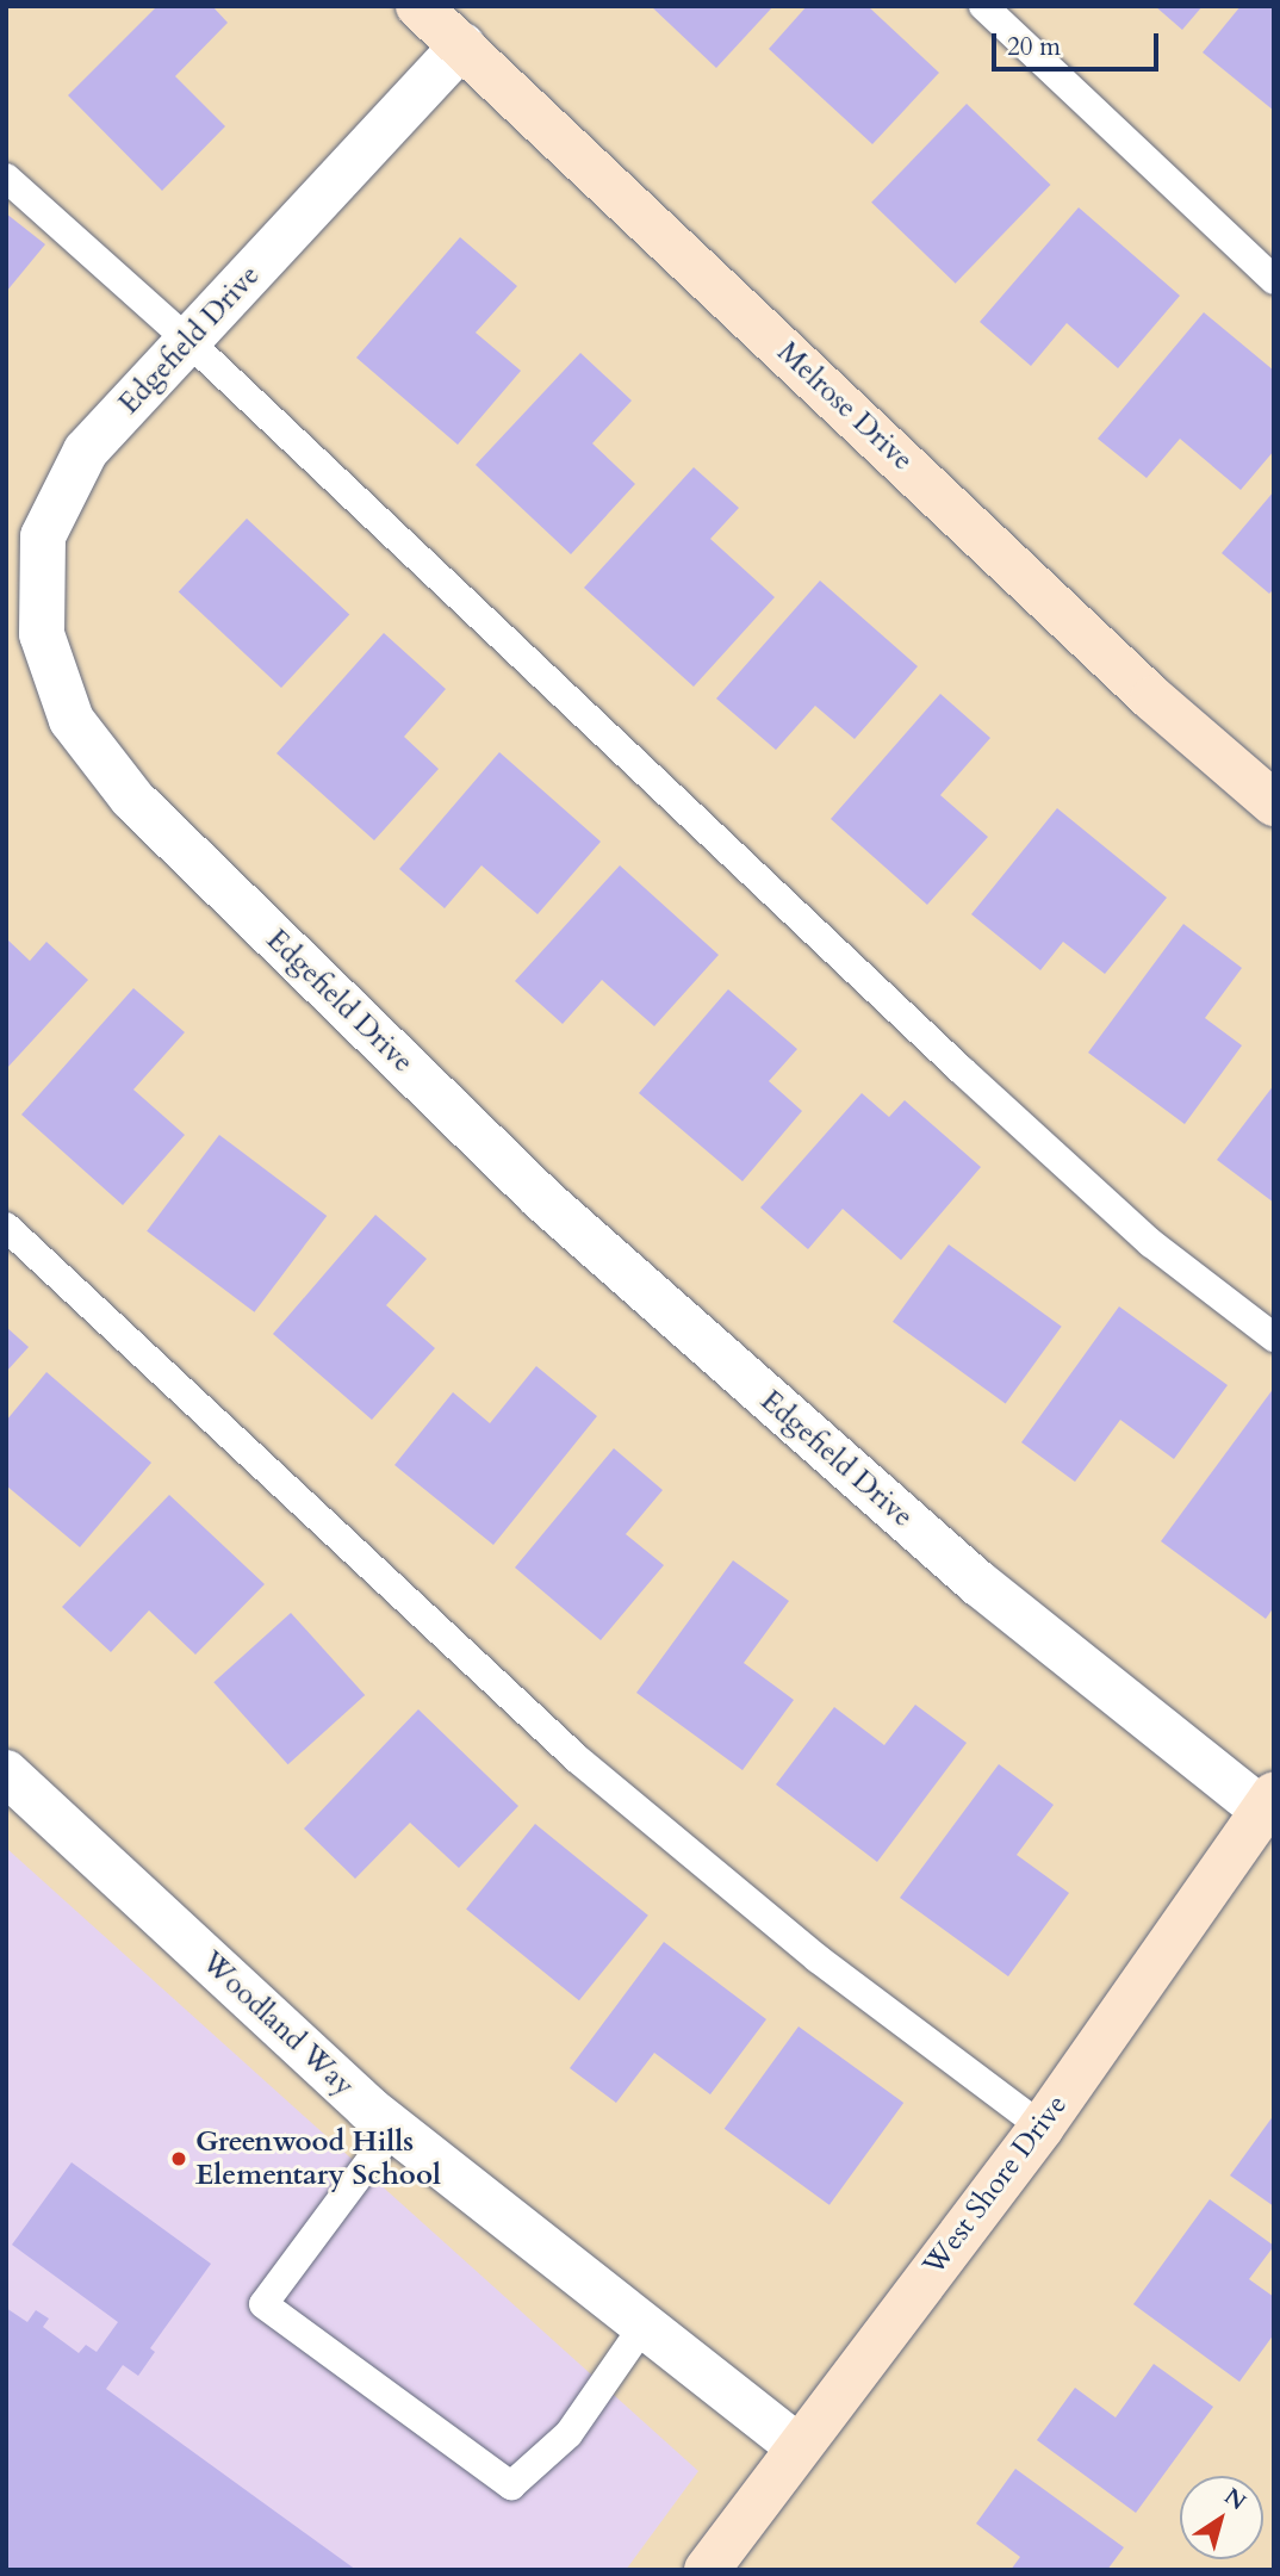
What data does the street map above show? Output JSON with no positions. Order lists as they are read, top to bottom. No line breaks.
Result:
{"streets":{"street":["Edgefield Drive","Melrose Drive","Woodland Way","West Shore Drive"]},"crossings":[["Edgefield Drive","Melrose Drive"],["Edgefield Drive","West Shore Drive"],["Woodland Way","West Shore Drive"]],"places":["Greenwood Hills Elementary School"],"scale_bar":"20 m","north":"top right"}
